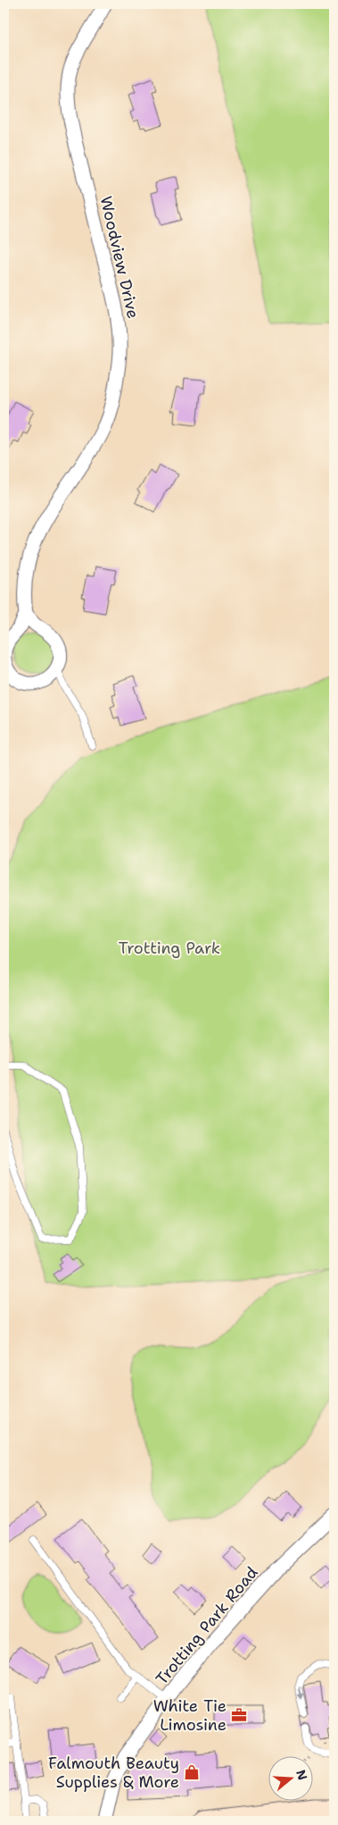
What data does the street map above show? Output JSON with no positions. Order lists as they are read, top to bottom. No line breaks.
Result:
{"streets":{"street":["Woodview Drive","Trotting Park Road"]},"parks":["Trotting Park"],"places":{"office":["White Tie Limosine"],"shop":["Falmouth Beauty Supplies & More"]},"north":"right"}
